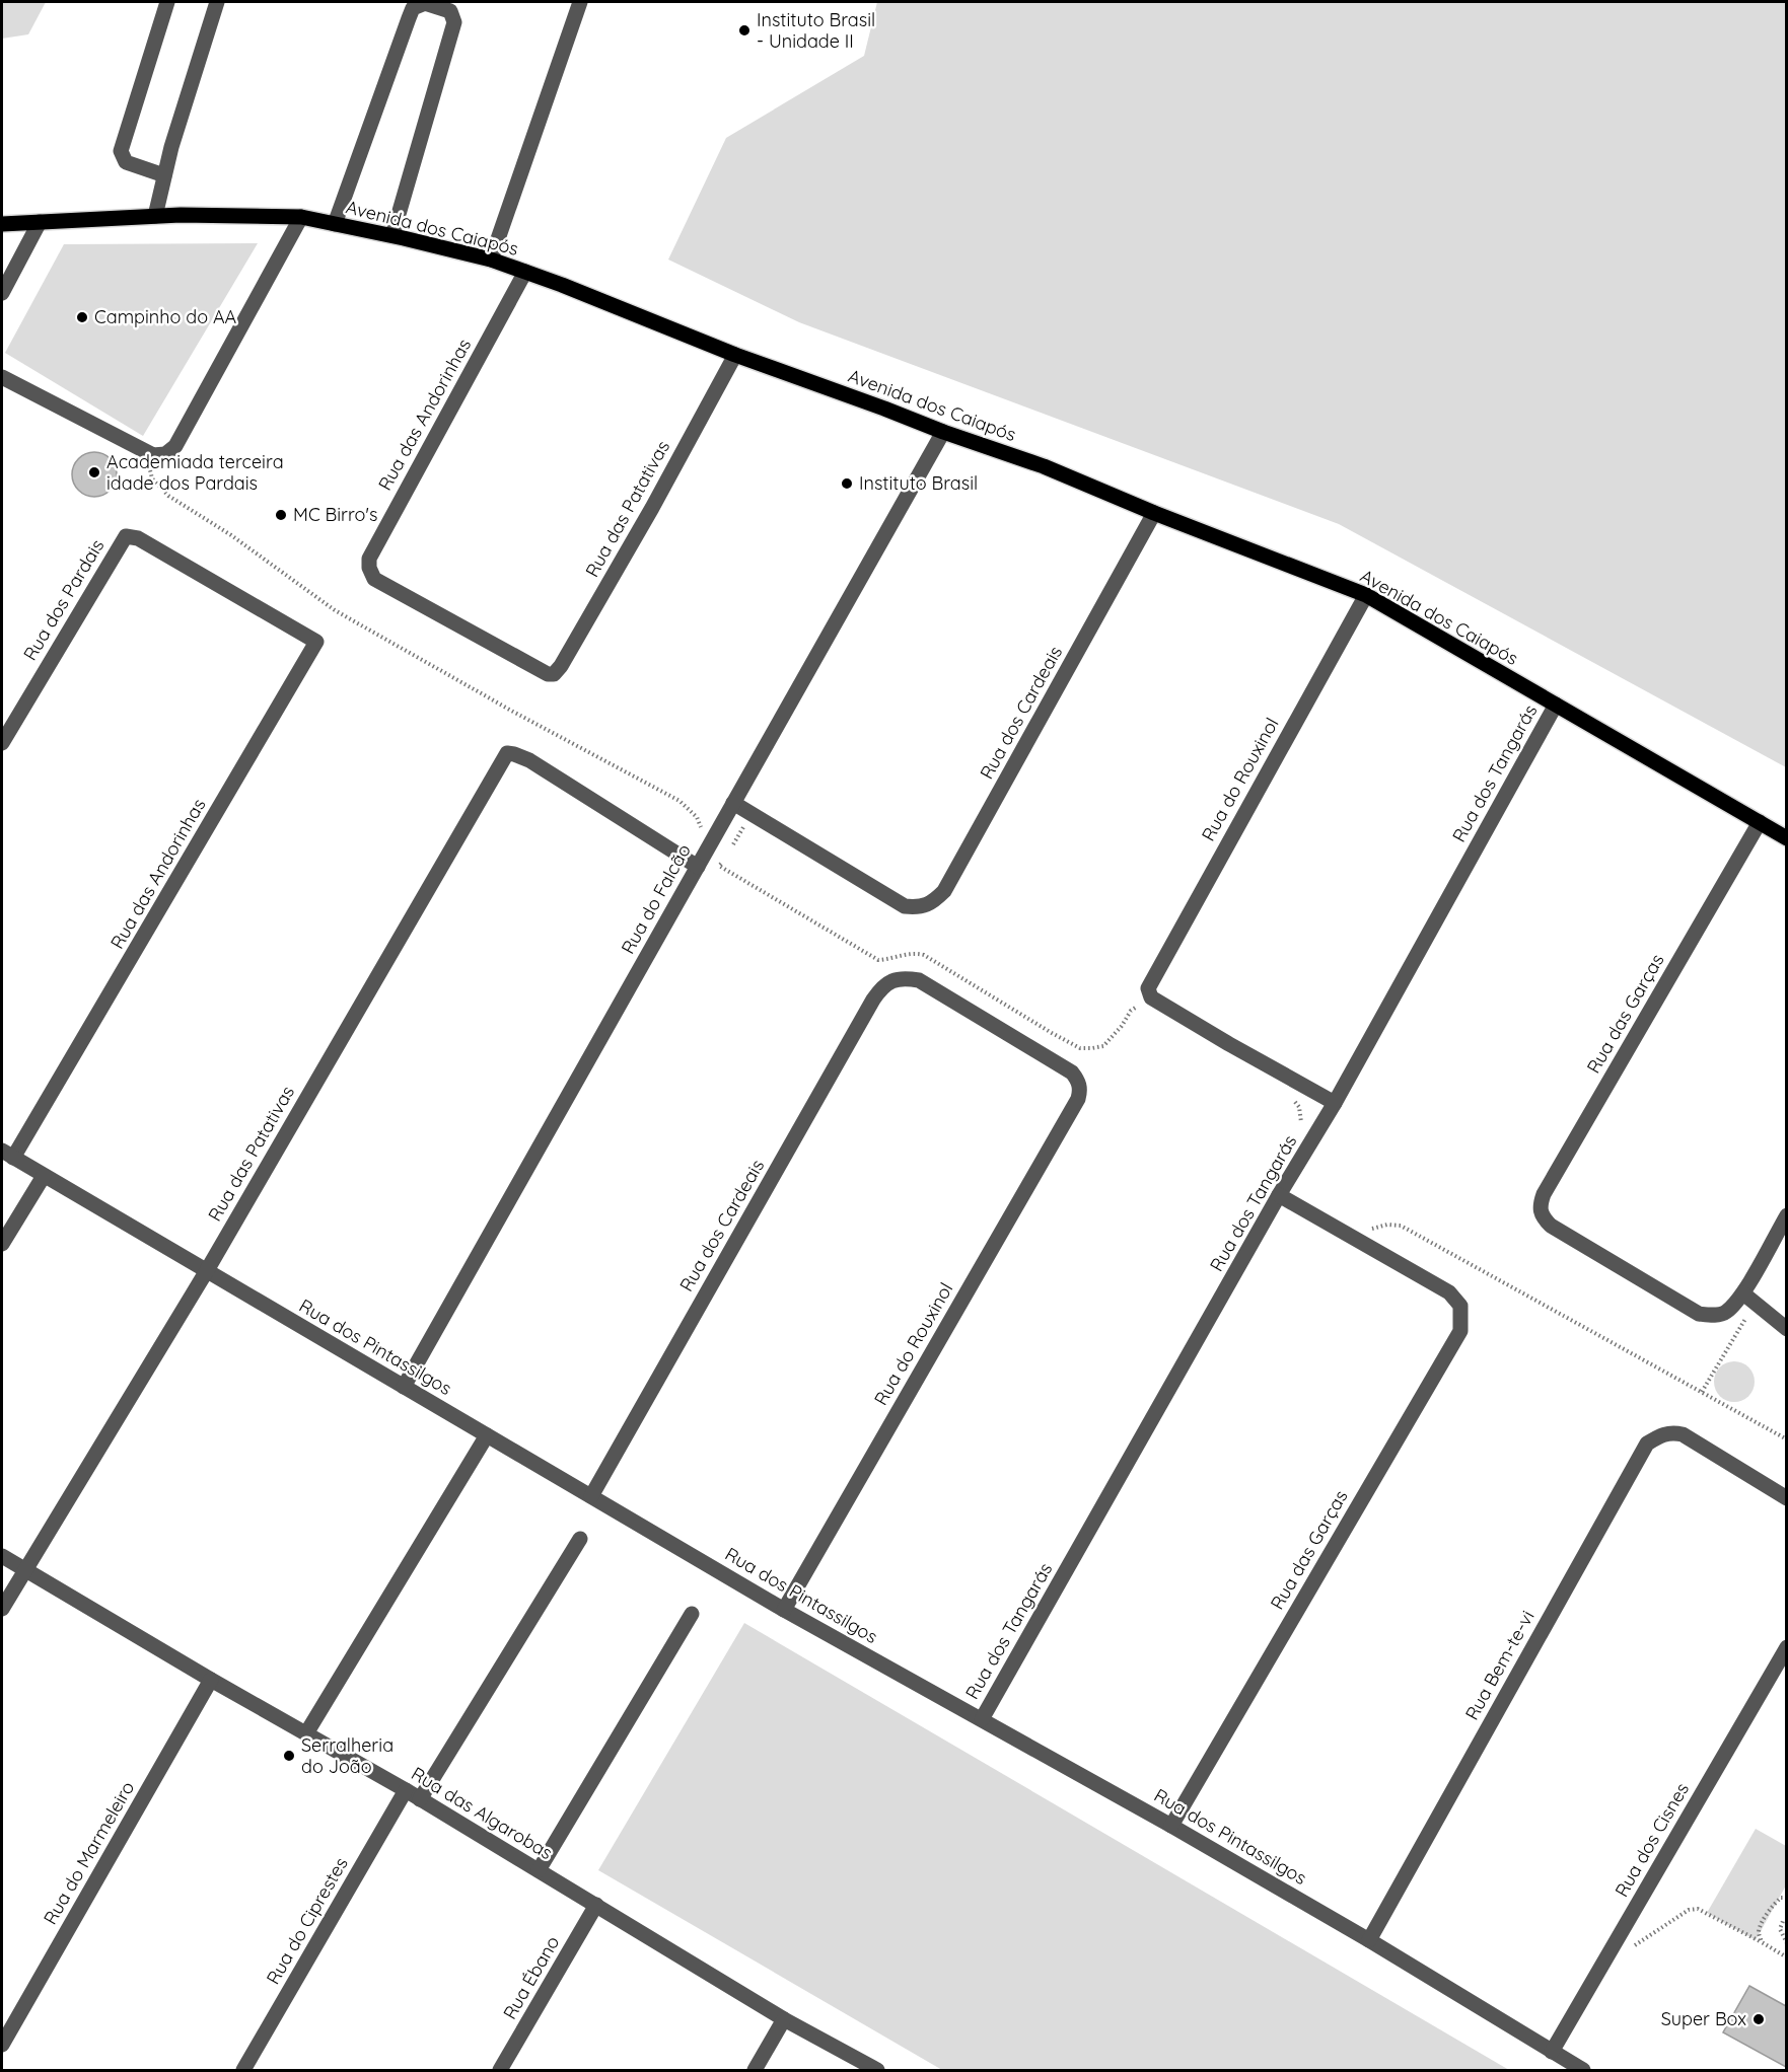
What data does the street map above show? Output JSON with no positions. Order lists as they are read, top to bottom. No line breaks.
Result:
{"streets":{"main road":["Avenida dos Caiapós"],"street":["Rua das Andorinhas","Rua das Patativas","Rua dos Pardais","Rua dos Cardeais","Rua dos Tangarás","Rua do Rouxinol","Rua do Falcão","Rua das Garças","Rua dos Pintassilgos","Rua Bem-te-vi","Rua das Algarobas","Rua dos Cisnes","Rua do Marmeleiro","Rua do Ciprestes","Rua Ébano"]},"crossings":[["Avenida dos Caiapós","Rua das Andorinhas"],["Avenida dos Caiapós","Rua das Patativas"],["Avenida dos Caiapós","Rua dos Cardeais"],["Avenida dos Caiapós","Rua dos Tangarás"],["Avenida dos Caiapós","Rua do Rouxinol"],["Avenida dos Caiapós","Rua do Falcão"],["Avenida dos Caiapós","Rua das Garças"],["Rua das Andorinhas","Rua das Patativas"],["Rua das Andorinhas","Rua dos Pardais"],["Rua das Andorinhas","Rua dos Pintassilgos"],["Rua das Patativas","Rua do Falcão"],["Rua das Patativas","Rua dos Pintassilgos"],["Rua das Patativas","Rua das Algarobas"],["Rua dos Cardeais","Rua do Rouxinol"],["Rua dos Cardeais","Rua dos Pintassilgos"],["Rua dos Tangarás","Rua do Rouxinol"],["Rua dos Tangarás","Rua dos Pintassilgos"],["Rua do Rouxinol","Rua dos Pintassilgos"],["Rua do Falcão","Rua dos Pintassilgos"],["Rua das Garças","Rua dos Pintassilgos"],["Rua dos Pintassilgos","Rua Bem-te-vi"],["Rua dos Pintassilgos","Rua dos Cisnes"],["Rua das Algarobas","Rua do Marmeleiro"],["Rua das Algarobas","Rua do Ciprestes"],["Rua das Algarobas","Rua Ébano"]],"places":["Instituto Brasil - Unidade II","Campinho do AA","Academiada terceira idade dos Pardais","Instituto Brasil","MC Birro's","Serralheria do João","Super Box"]}
